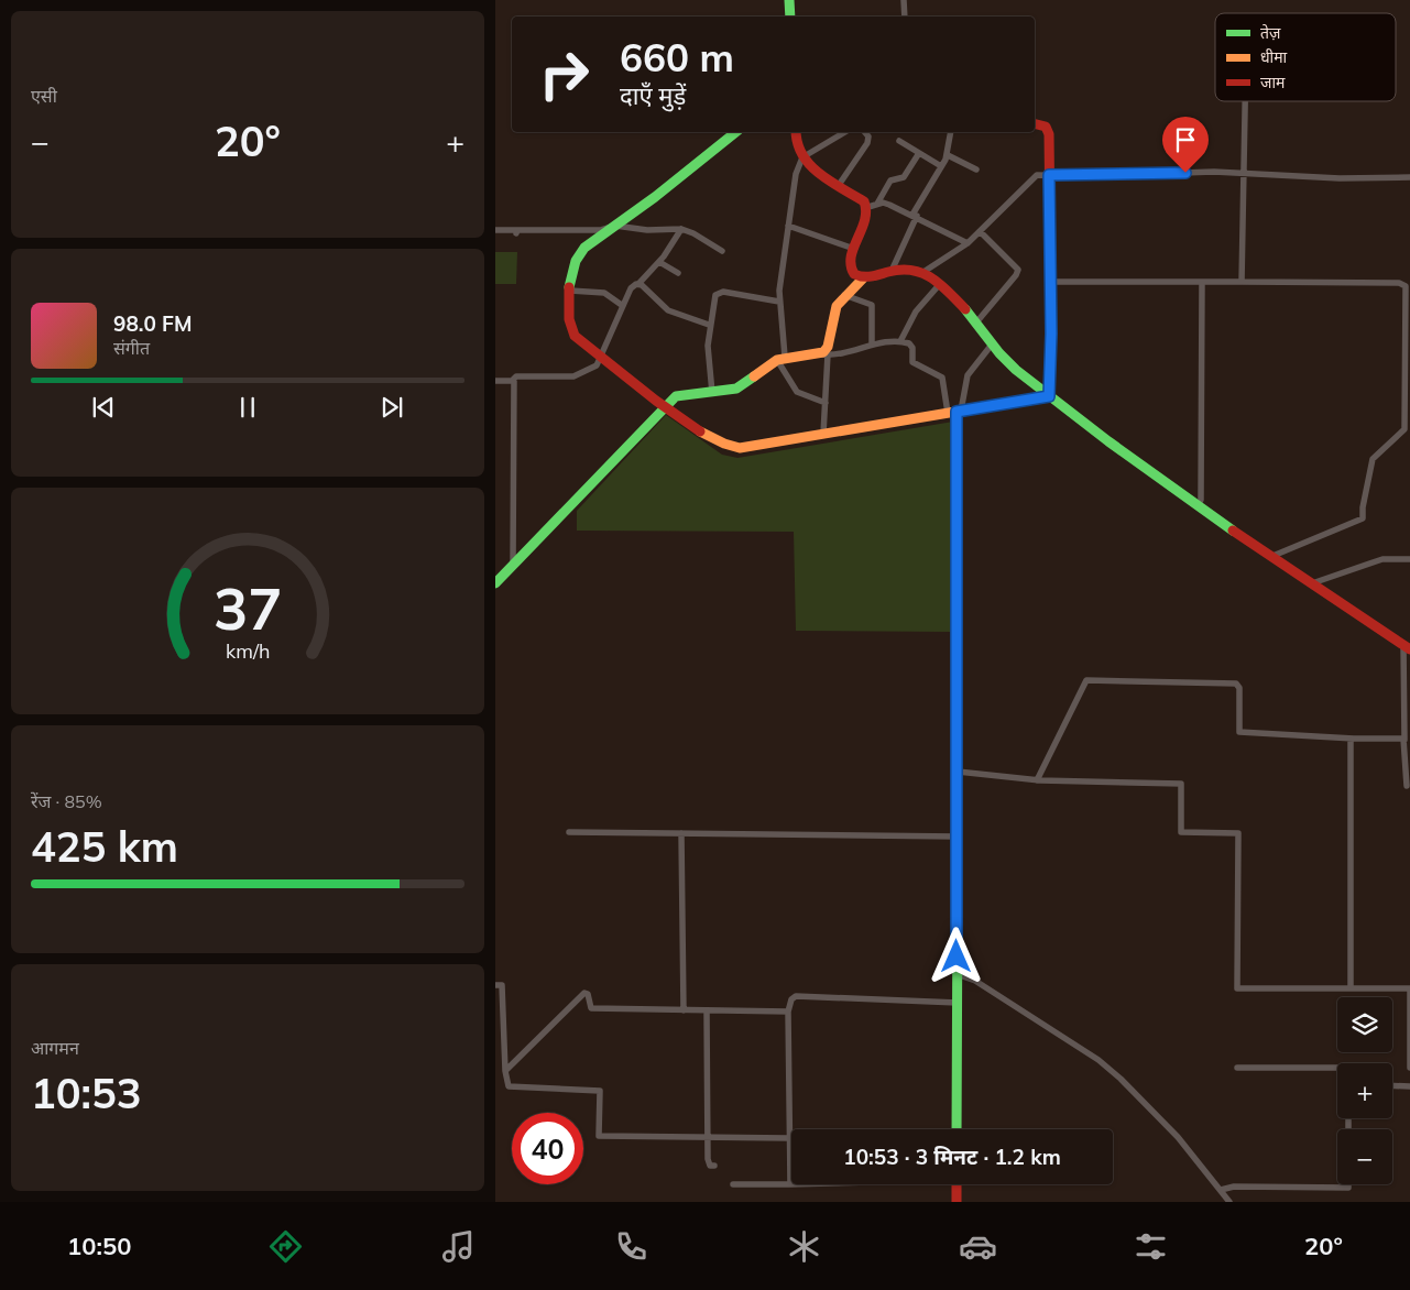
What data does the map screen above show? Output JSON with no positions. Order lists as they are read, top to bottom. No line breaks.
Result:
{"legend":["तेज़","धीमा","जाम"],"page":{"tile":["एसी",["रेंज · 85%","425 km"],["आगमन","10:53"]],"turn":["660 m","दाएँ मुड़ें"],"heat":["−","20°","+"],"song":["98.0 FM","संगीत"],"map_buttons":["+","−"],"limit":"40","trip":"10:53 · 3 मिनट · 1.2 km","tabs":["10:50","20°"],"gauge":["37","km/h"]}}
